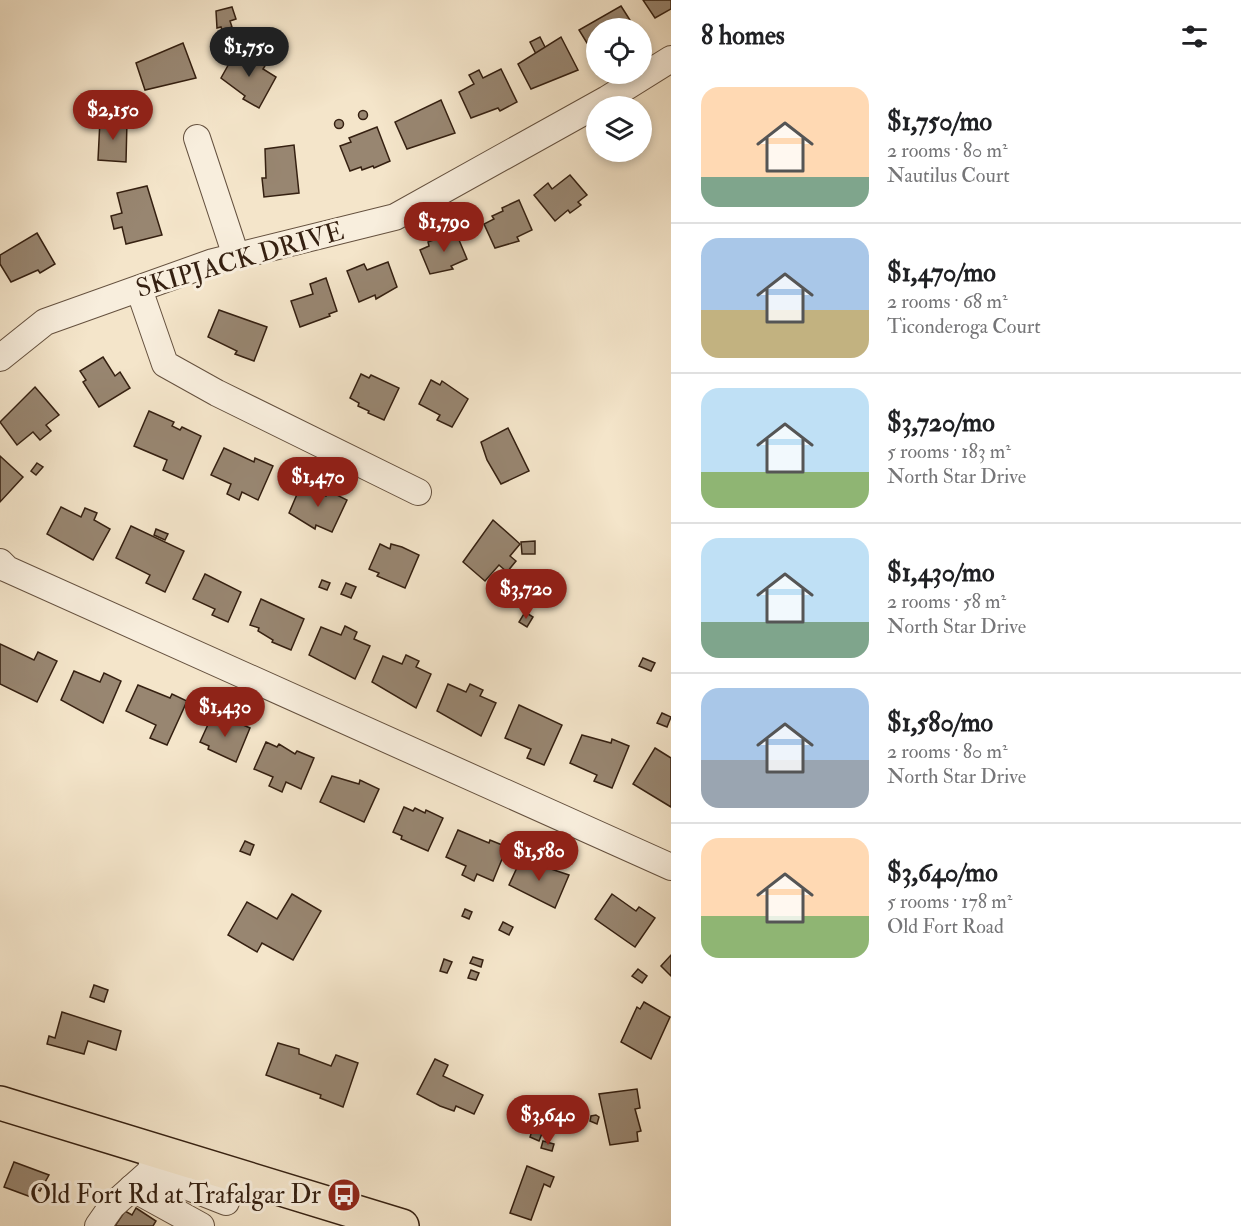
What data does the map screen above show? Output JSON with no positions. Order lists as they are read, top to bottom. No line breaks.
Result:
{"streets":{"street":["SKIPJACK DRIVE"]},"places":{"bus stop":["Old Fort Rd at Trafalgar Dr"]},"page":{"heading":"8 homes","price":["$1,750","$2,150","$1,790","$1,470","$3,720","$1,430","$1,580","$3,640"],"list":[{"name":"$1,750/mo","note":"2 rooms · 80 m² · Nautilus Court"},{"name":"$1,470/mo","note":"2 rooms · 68 m² · Ticonderoga Court"},{"name":"$3,720/mo","note":"5 rooms · 183 m² · North Star Drive"},{"name":"$1,430/mo","note":"2 rooms · 58 m² · North Star Drive"},{"name":"$1,580/mo","note":"2 rooms · 80 m² · North Star Drive"},{"name":"$3,640/mo","note":"5 rooms · 178 m² · Old Fort Road"}]}}
